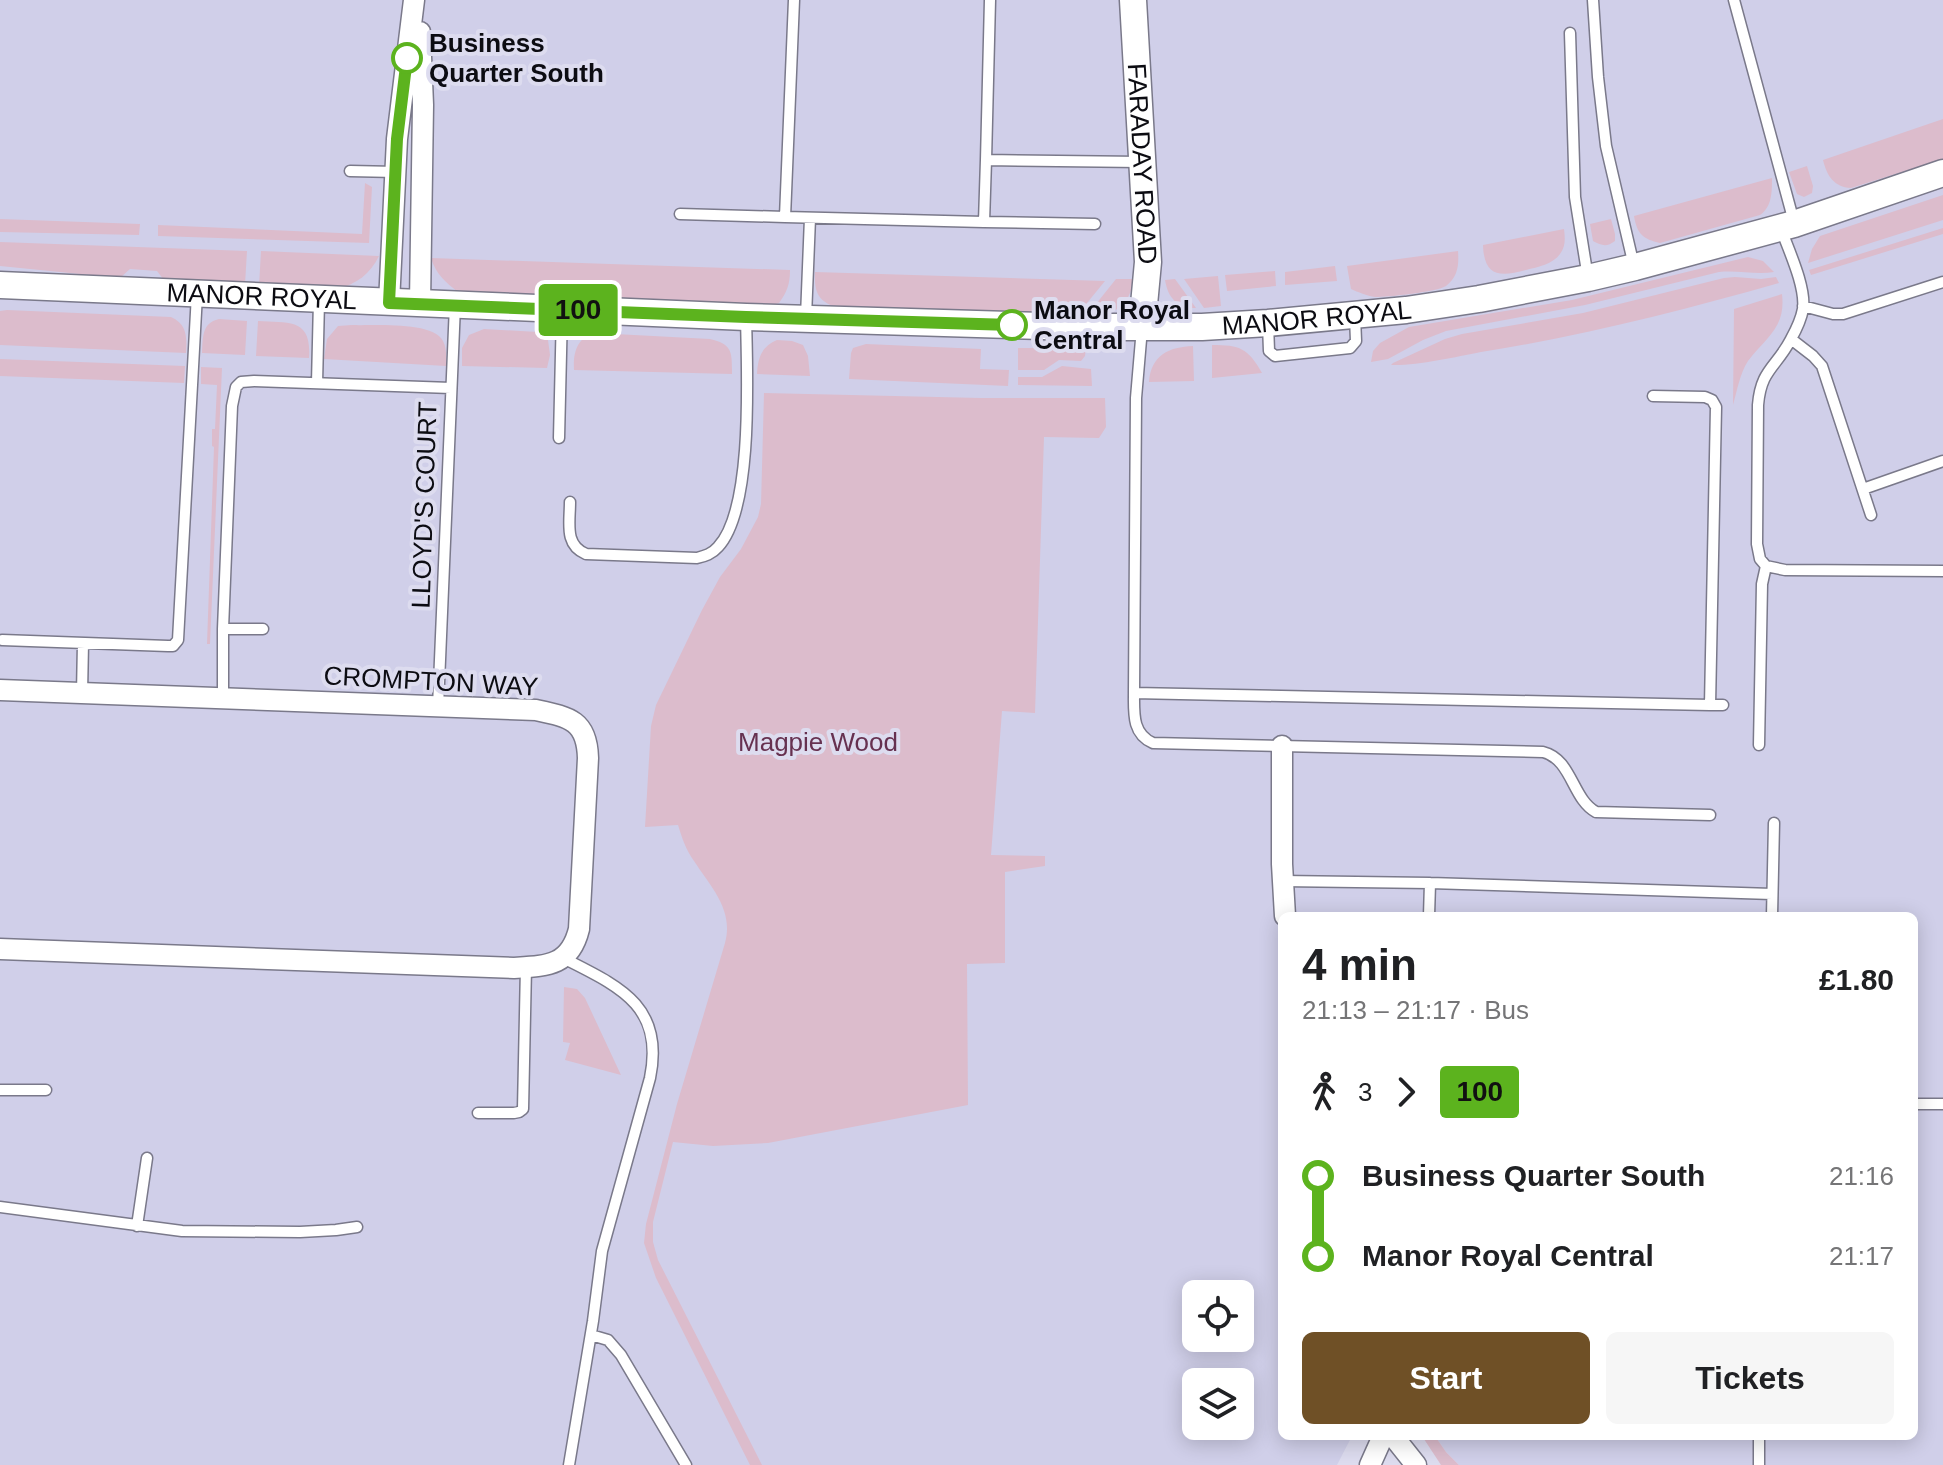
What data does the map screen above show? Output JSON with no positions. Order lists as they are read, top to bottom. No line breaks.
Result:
{"streets":{"street":["FARADAY ROAD","MANOR ROYAL","CROMPTON WAY"],"lane":["LLOYD'S COURT"]},"crossings":[["FARADAY ROAD","MANOR ROYAL"],["MANOR ROYAL","LLOYD'S COURT"],["LLOYD'S COURT","CROMPTON WAY"]],"parks":["Magpie Wood"],"places":["Business Quarter South","Manor Royal Central"],"lines":["bus line 100"],"page":{"on_map":"100","heading":["4 min","21:13 – 21:17 · Bus","£1.80"],"legs":["3","100"],"list":[{"name":"Business Quarter South","value":"21:16"},{"name":"Manor Royal Central","value":"21:17"}],"buttons":["Start","Tickets"]}}
